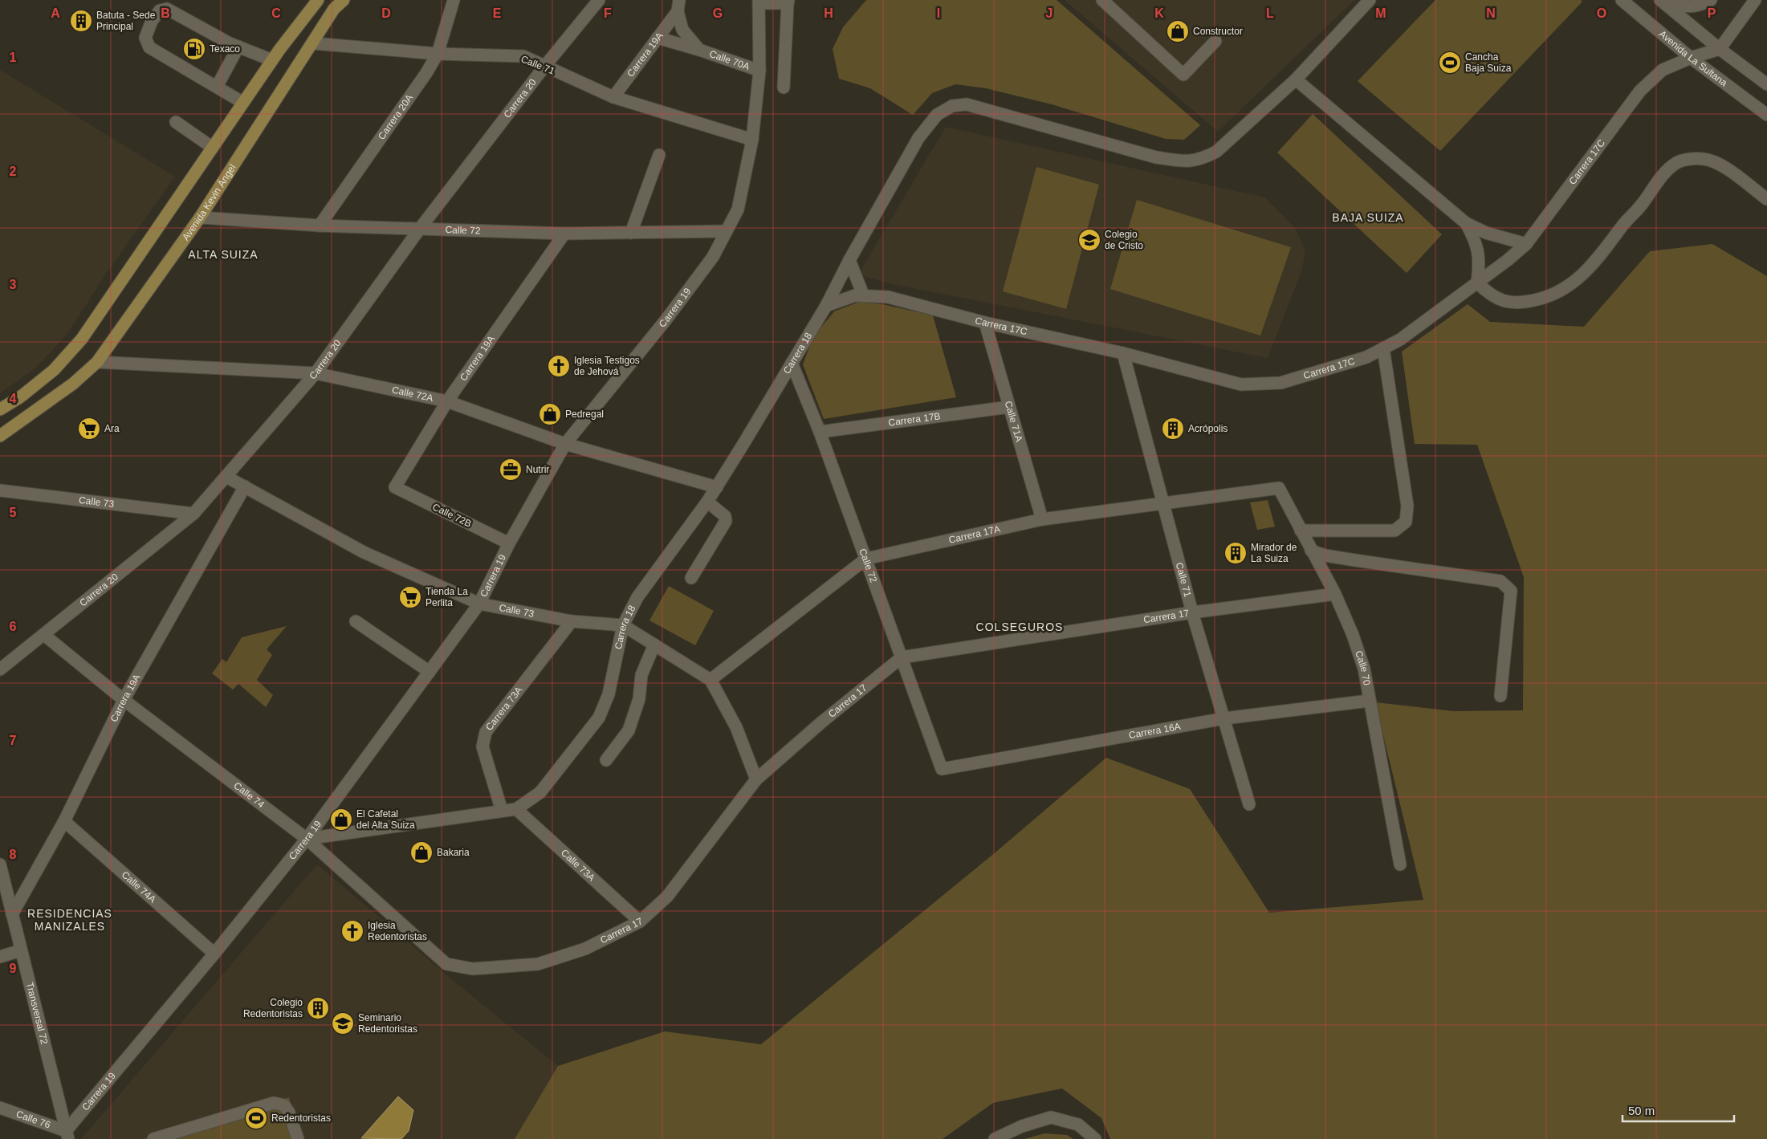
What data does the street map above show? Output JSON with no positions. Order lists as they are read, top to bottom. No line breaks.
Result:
{"streets":{"main road":["Avenida Kevin Ángel"],"street":["Carrera 19A","Avenida La Sultana","Calle 70A","Calle 71","Carrera 20","Carrera 20A","Carrera 17C","Calle 72","Carrera 19","Carrera 18","Calle 72A","Carrera 17B","Calle 71A","Calle 73","Calle 72B","Carrera 17A","Carrera 17","Calle 70","Carrera 73A","Carrera 16A","Calle 74","Calle 73A","Calle 74A","Transversal 72","Calle 76"]},"crossings":[["Carrera 19A","Calle 70A"],["Carrera 19A","Calle 71"],["Carrera 19A","Calle 72"],["Carrera 19A","Calle 72A"],["Carrera 19A","Calle 73"],["Carrera 19A","Calle 72B"],["Carrera 19A","Calle 74"],["Carrera 19A","Calle 74A"],["Carrera 19A","Transversal 72"],["Avenida La Sultana","Carrera 17C"],["Calle 70A","Carrera 19"],["Calle 71","Carrera 20"],["Calle 71","Carrera 20A"],["Calle 71","Carrera 17C"],["Calle 71","Avenida Kevin Ángel"],["Calle 71","Carrera 19"],["Calle 71","Carrera 17A"],["Calle 71","Carrera 17"],["Calle 71","Carrera 16A"],["Carrera 20","Calle 72"],["Carrera 20","Calle 72A"],["Carrera 20","Calle 73"],["Carrera 20","Calle 74"],["Carrera 20A","Calle 72"],["Carrera 17C","Carrera 18"],["Carrera 17C","Calle 71A"],["Avenida Kevin Ángel","Calle 72"],["Avenida Kevin Ángel","Calle 72A"],["Calle 72","Carrera 19"],["Calle 72","Carrera 18"],["Calle 72","Carrera 17B"],["Calle 72","Carrera 17A"],["Calle 72","Carrera 17"],["Calle 72","Carrera 16A"],["Carrera 19","Carrera 18"],["Carrera 19","Calle 72A"],["Carrera 19","Calle 73"],["Carrera 19","Calle 72B"],["Carrera 19","Calle 74"],["Carrera 19","Calle 74A"],["Carrera 19","Transversal 72"],["Carrera 19","Calle 76"],["Carrera 18","Calle 72A"],["Carrera 18","Calle 73"],["Carrera 18","Carrera 73A"],["Carrera 18","Calle 74"],["Carrera 18","Calle 73A"],["Carrera 17B","Calle 71A"],["Calle 71A","Carrera 17A"],["Calle 73","Carrera 17A"],["Calle 73","Carrera 17"],["Calle 73","Carrera 73A"],["Carrera 17A","Calle 70"],["Carrera 17","Calle 70"],["Carrera 17","Calle 74"],["Carrera 17","Calle 73A"],["Calle 70","Carrera 16A"],["Transversal 72","Calle 76"]],"districts":["BAJA SUIZA","ALTA SUIZA","COLSEGUROS","RESIDENCIAS MANIZALES"],"places":{"building":["Batuta - Sede Principal","Acrópolis","Mirador de La Suiza","Colegio Redentoristas"],"shop":["Constructor","Pedregal","El Cafetal del Alta Suiza","Bakaria"],"fuel station":["Texaco"],"sports":["Cancha Baja Suiza","Redentoristas"],"school or university":["Colegio de Cristo","Seminario Redentoristas"],"church":["Iglesia Testigos de Jehová","Iglesia Redentoristas"],"supermarket":["Ara","Tienda La Perlita"],"office":["Nutrir"]},"scale_bar":"50 m","grid":{"columns":["A","B","C","D","E","F","G","H","I","J","K","L","M","N","O","P"],"rows":["1","2","3","4","5","6","7","8","9"]}}
